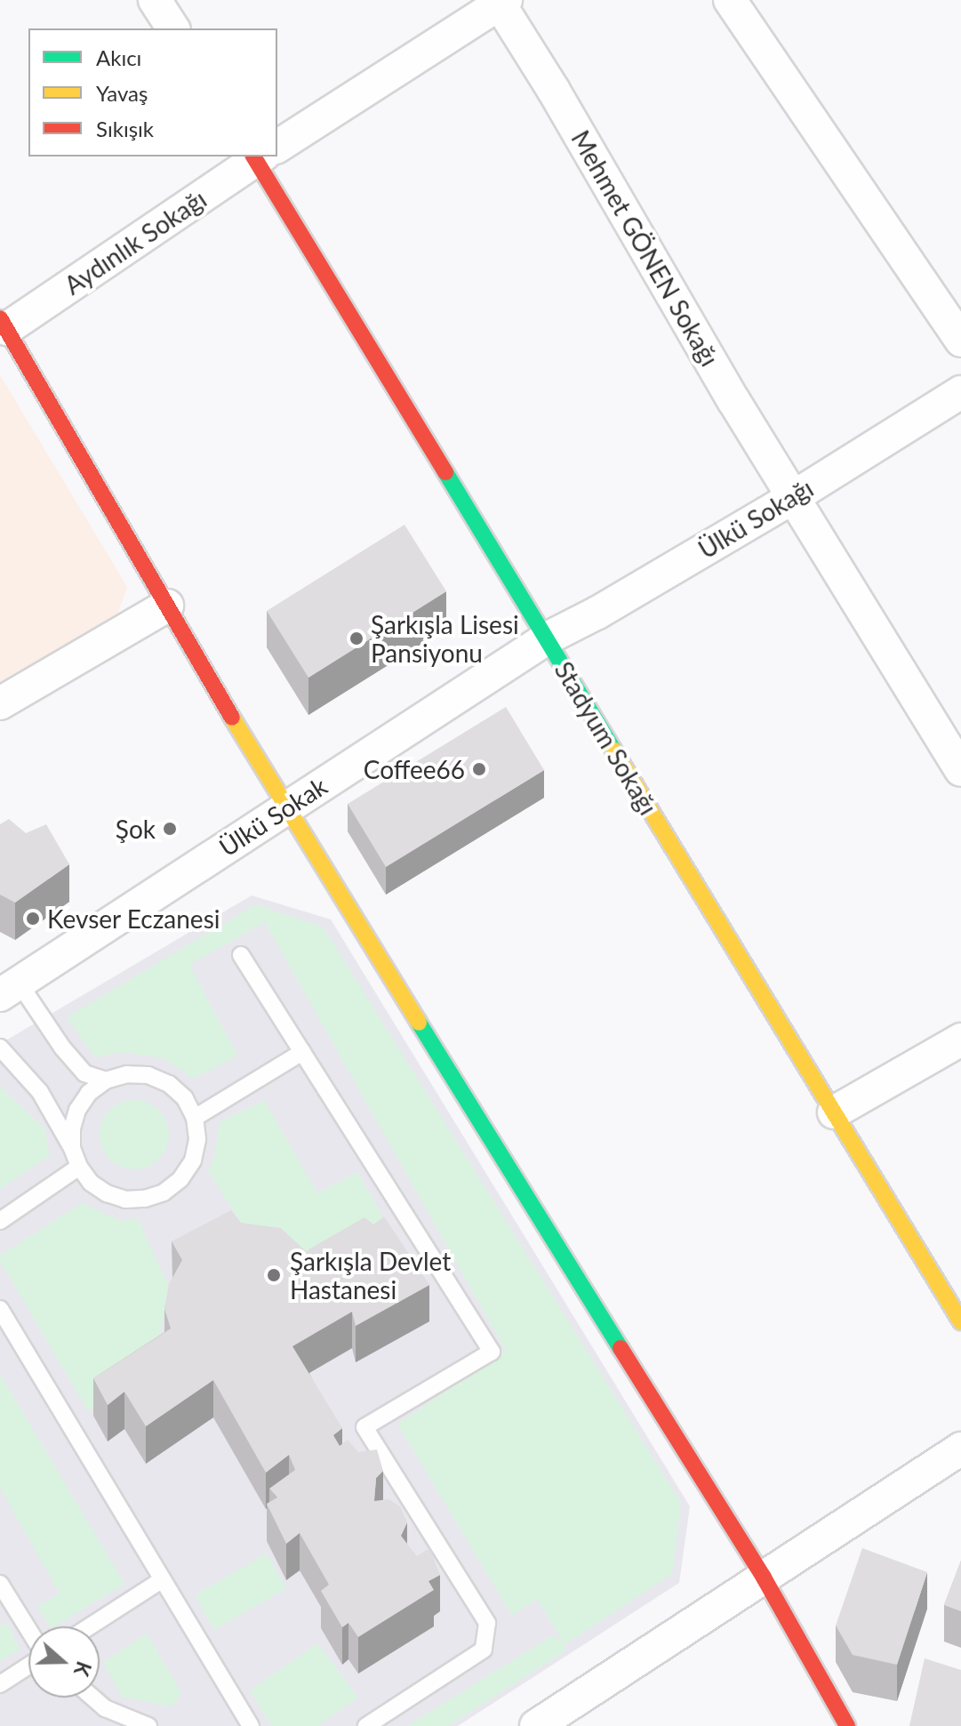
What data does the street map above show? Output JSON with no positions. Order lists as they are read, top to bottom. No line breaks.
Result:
{"streets":{"street":["Aydınlık Sokağı","Mehmet GÖNEN Sokağı","Ülkü Sokağı","Stadyum Sokağı","Ülkü Sokak"]},"crossings":[["Aydınlık Sokağı","Mehmet GÖNEN Sokağı"],["Mehmet GÖNEN Sokağı","Ülkü Sokağı"],["Ülkü Sokağı","Stadyum Sokağı"],["Ülkü Sokağı","Ülkü Sokak"],["Stadyum Sokağı","Ülkü Sokak"]],"places":["Şarkışla Lisesi Pansiyonu","Coffee66","Şok","Kevser Eczanesi","Şarkışla Devlet Hastanesi"],"legend":["Akıcı","Yavaş","Sıkışık"],"north":"right"}
